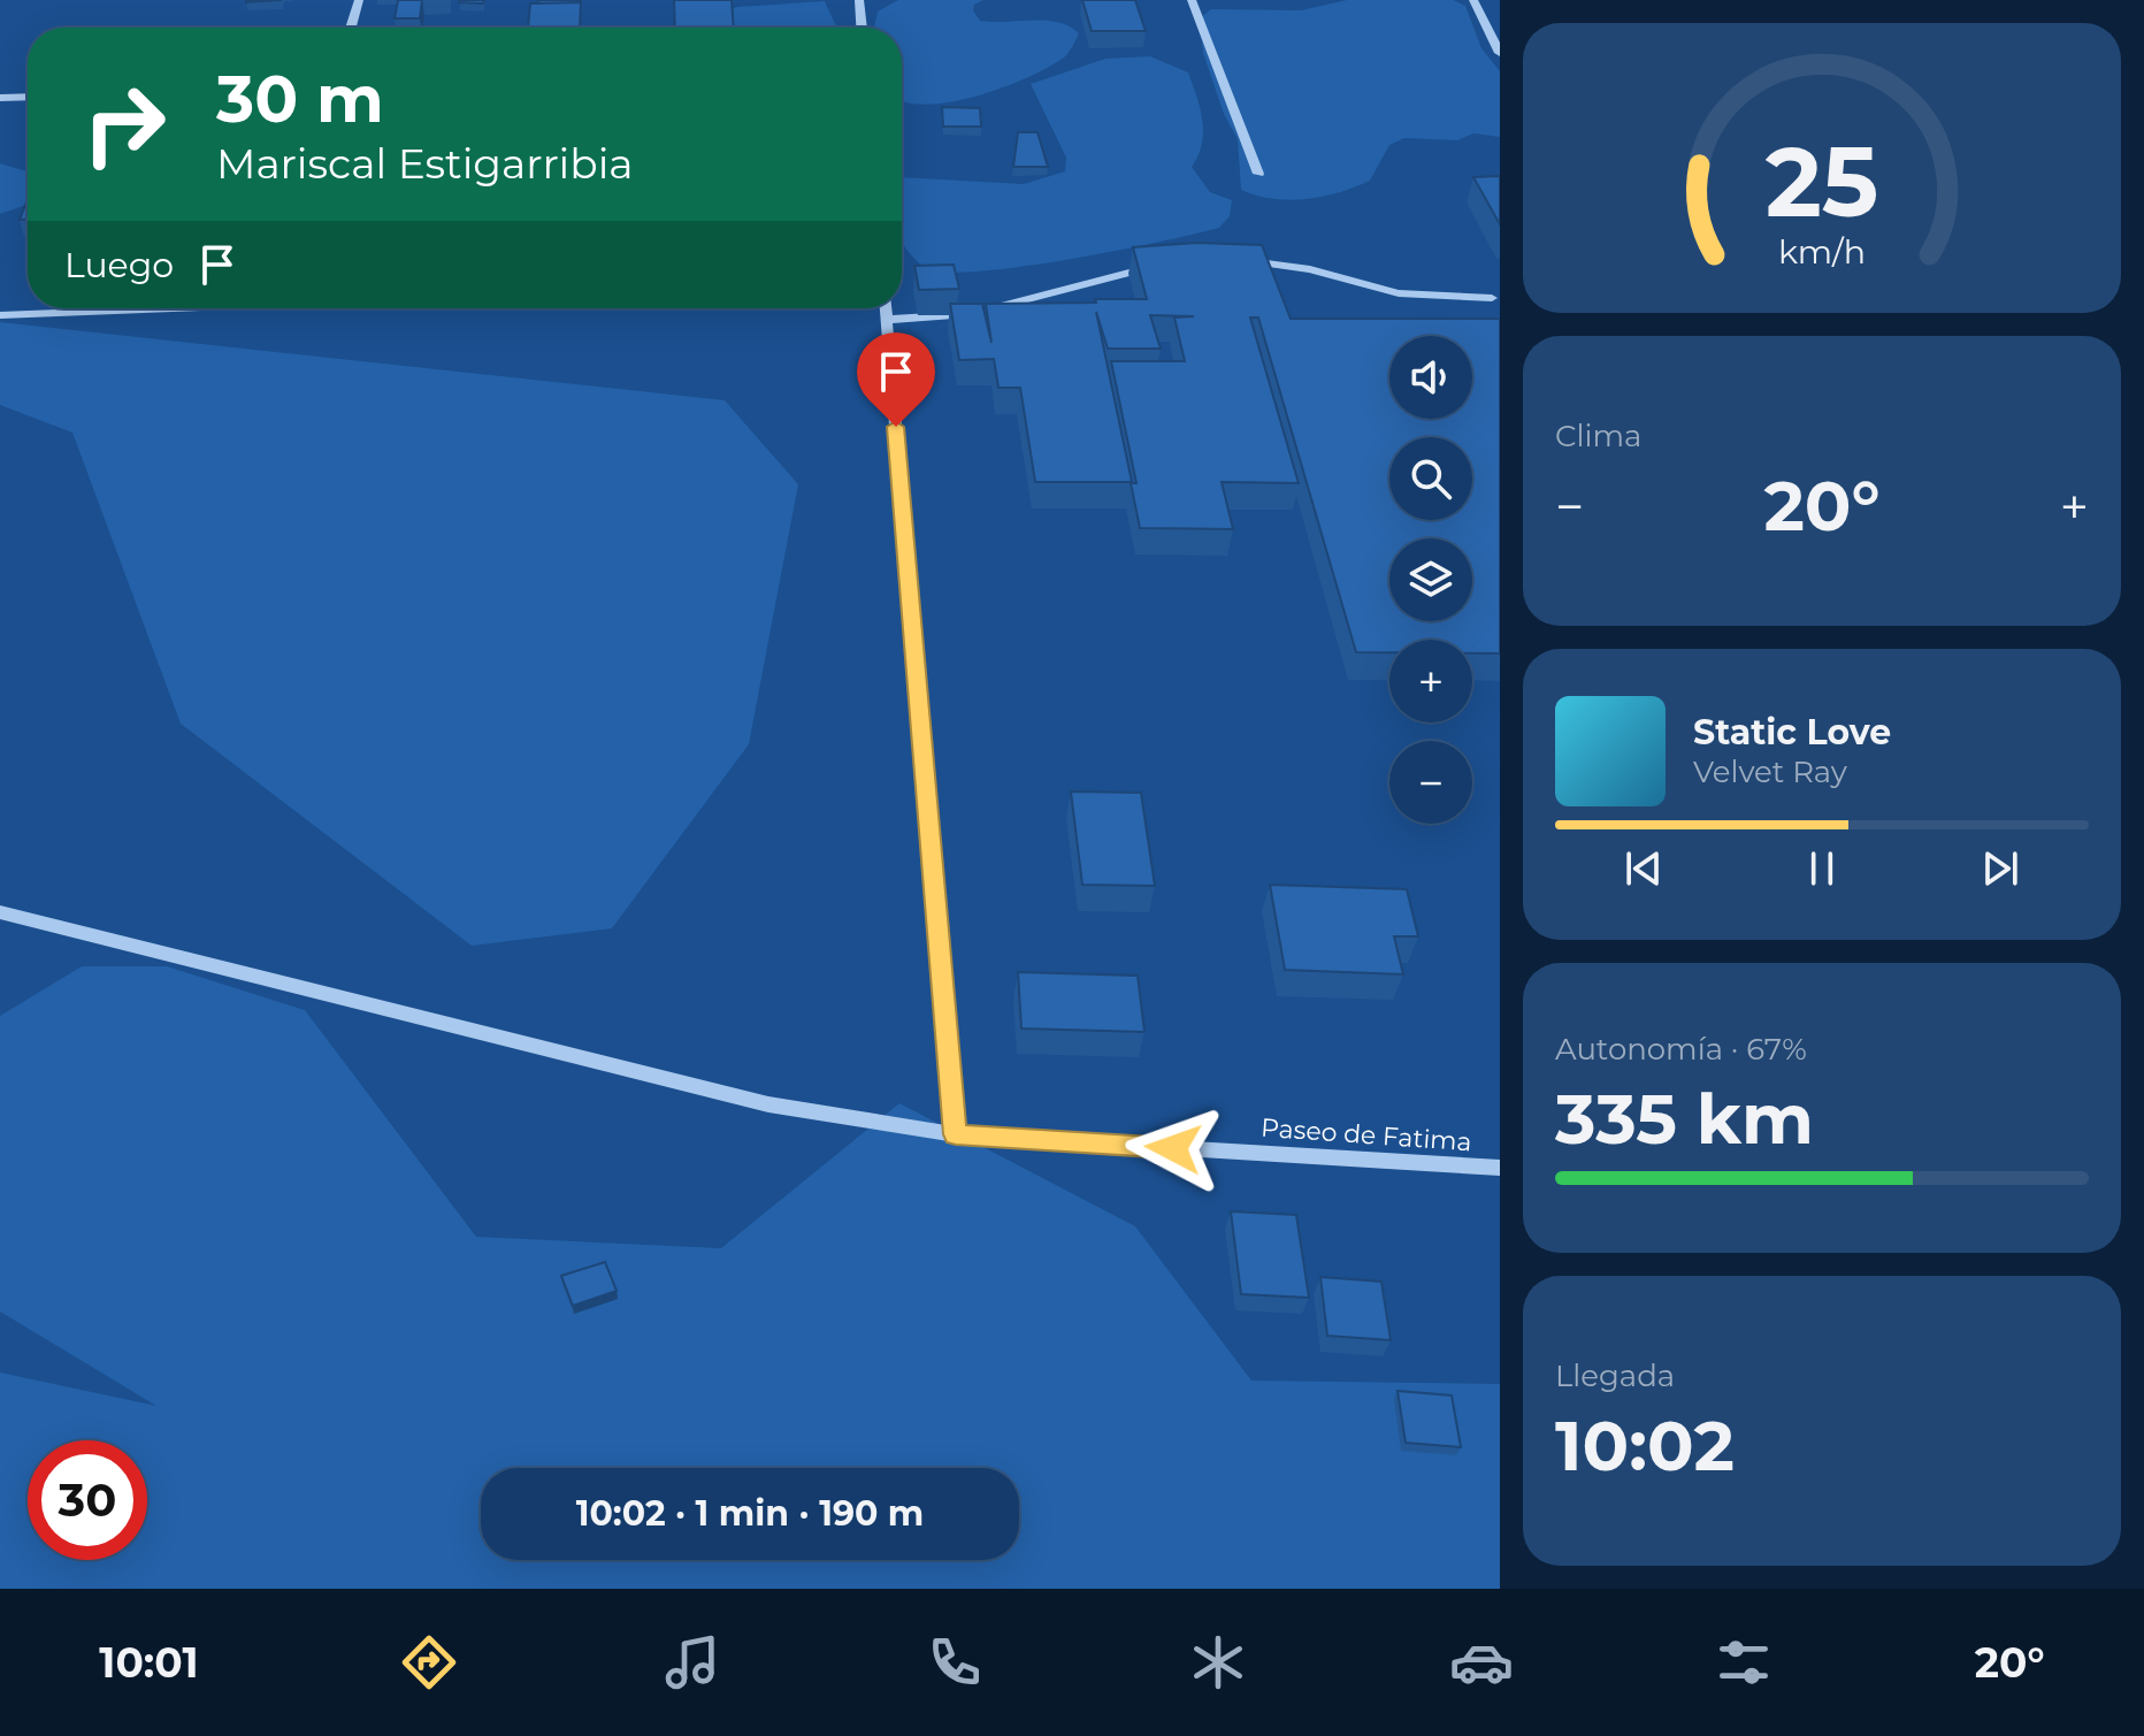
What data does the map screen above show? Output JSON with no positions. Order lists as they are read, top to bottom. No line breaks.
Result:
{"streets":{"street":["Paseo de Fatima"]},"page":{"turn":["30 m","Mariscal Estigarribia"],"then":"Luego","map_buttons":["+","−"],"tile":["Clima",["Autonomía · 67%","335 km"],["Llegada","10:02"]],"heat":["−","20°","+"],"song":["Static Love","Velvet Ray"],"limit":"30","trip":"10:02 · 1 min · 190 m","tabs":["10:01","20°"],"gauge":["25","km/h"]}}
